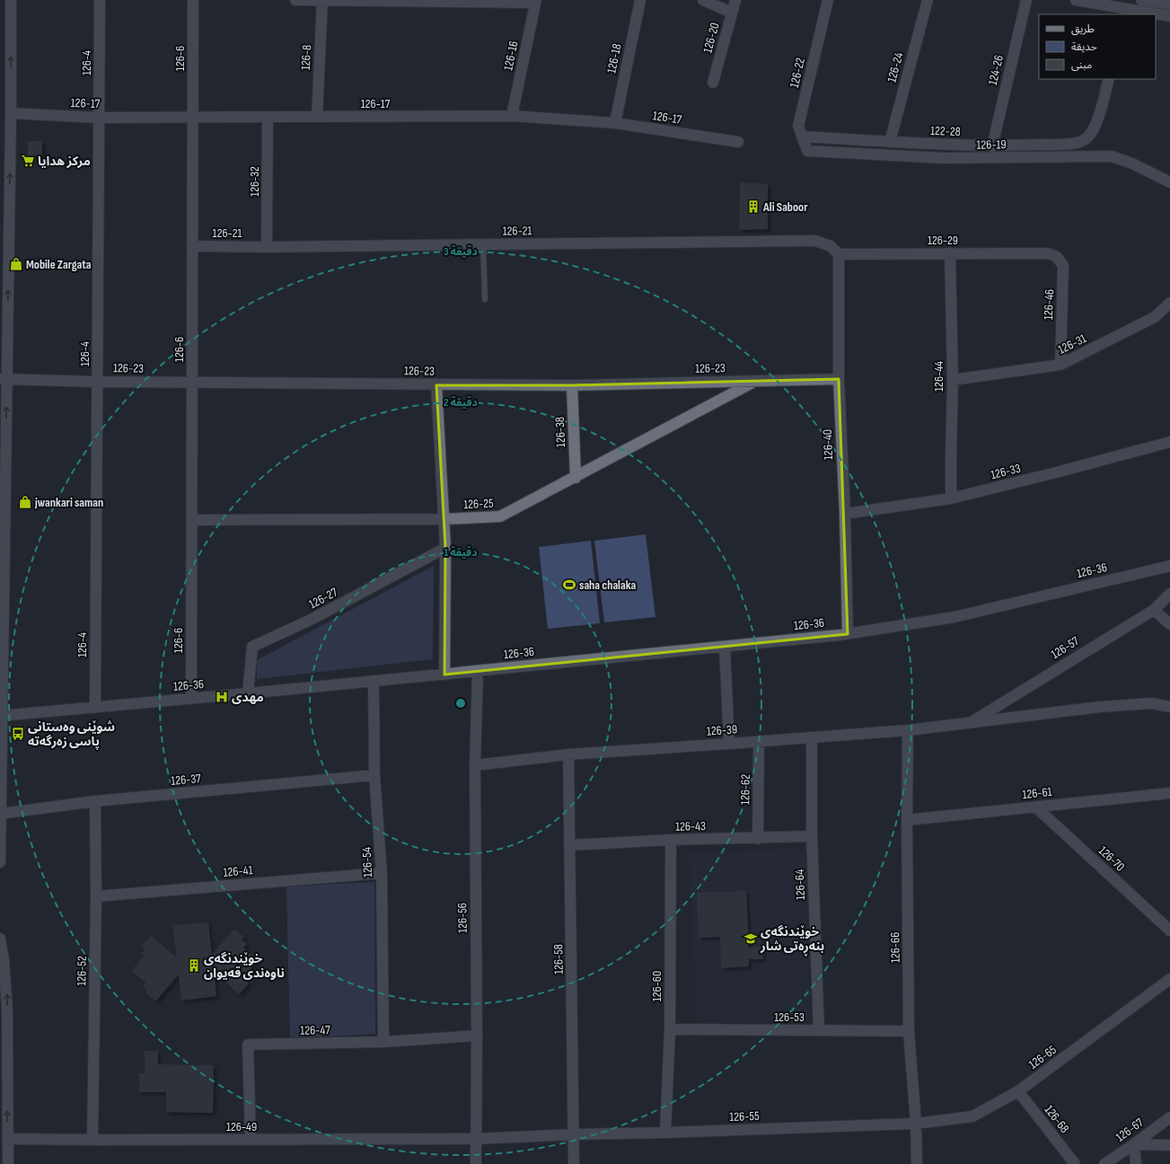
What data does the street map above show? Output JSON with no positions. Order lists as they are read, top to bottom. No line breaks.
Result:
{"streets":{"street":["126-20","126-16","126-8","126-6","126-18","126-4","126-24","124-26","126-22","126-17","122-28","126-19","126-32","126-21","126-29","126-46","126-31","126-23","126-44","126-38","126-40","126-33","126-25","126-36","126-27","126-57","126-39","126-37","126-62","126-61","126-43","126-70","126-54","126-41","126-64","126-56","126-66","126-58","126-52","126-60","126-53","126-47","126-65","126-55","126-68","126-49","126-67"]},"crossings":[["126-16","126-17"],["126-8","126-17"],["126-6","126-17"],["126-6","126-21"],["126-6","126-23"],["126-6","126-25"],["126-6","126-36"],["126-18","126-17"],["126-4","126-17"],["126-4","126-23"],["126-4","126-36"],["126-24","122-28"],["124-26","122-28"],["126-22","122-28"],["126-22","126-19"],["126-17","126-32"],["126-32","126-21"],["126-21","126-29"],["126-21","126-40"],["126-29","126-46"],["126-29","126-44"],["126-29","126-40"],["126-46","126-31"],["126-31","126-44"],["126-23","126-38"],["126-23","126-40"],["126-23","126-25"],["126-44","126-33"],["126-38","126-25"],["126-40","126-33"],["126-40","126-36"],["126-36","126-27"],["126-36","126-54"],["126-36","126-56"],["126-57","126-39"],["126-39","126-62"],["126-39","126-64"],["126-39","126-56"],["126-39","126-66"],["126-39","126-58"],["126-37","126-54"],["126-37","126-52"],["126-62","126-43"],["126-61","126-70"],["126-61","126-66"],["126-43","126-64"],["126-43","126-58"],["126-43","126-60"],["126-54","126-41"],["126-54","126-47"],["126-41","126-52"],["126-64","126-53"],["126-56","126-47"],["126-56","126-49"],["126-66","126-53"],["126-66","126-65"],["126-66","126-55"],["126-58","126-55"],["126-58","126-49"],["126-52","126-49"],["126-60","126-53"],["126-60","126-55"],["126-47","126-49"],["126-65","126-55"],["126-65","126-68"],["126-55","126-49"]],"places":{"supermarket":["مركز هدايا"],"building":["Ali Saboor","خوێندنگەی ناوەندی قەیوان"],"shop":["Mobile Zargata","jwankari saman"],"sports":["saha chalaka"],"hospital":["مهدی"],"bus stop":["شوێنی وەستانی پاسی زەرگەتە"],"school or university":["خوێندنگەی بنەڕەتی شار"]},"legend":["طريق","حديقة","مبنى"],"rings":["3 دقيقة","2 دقيقة","1 دقيقة"]}
